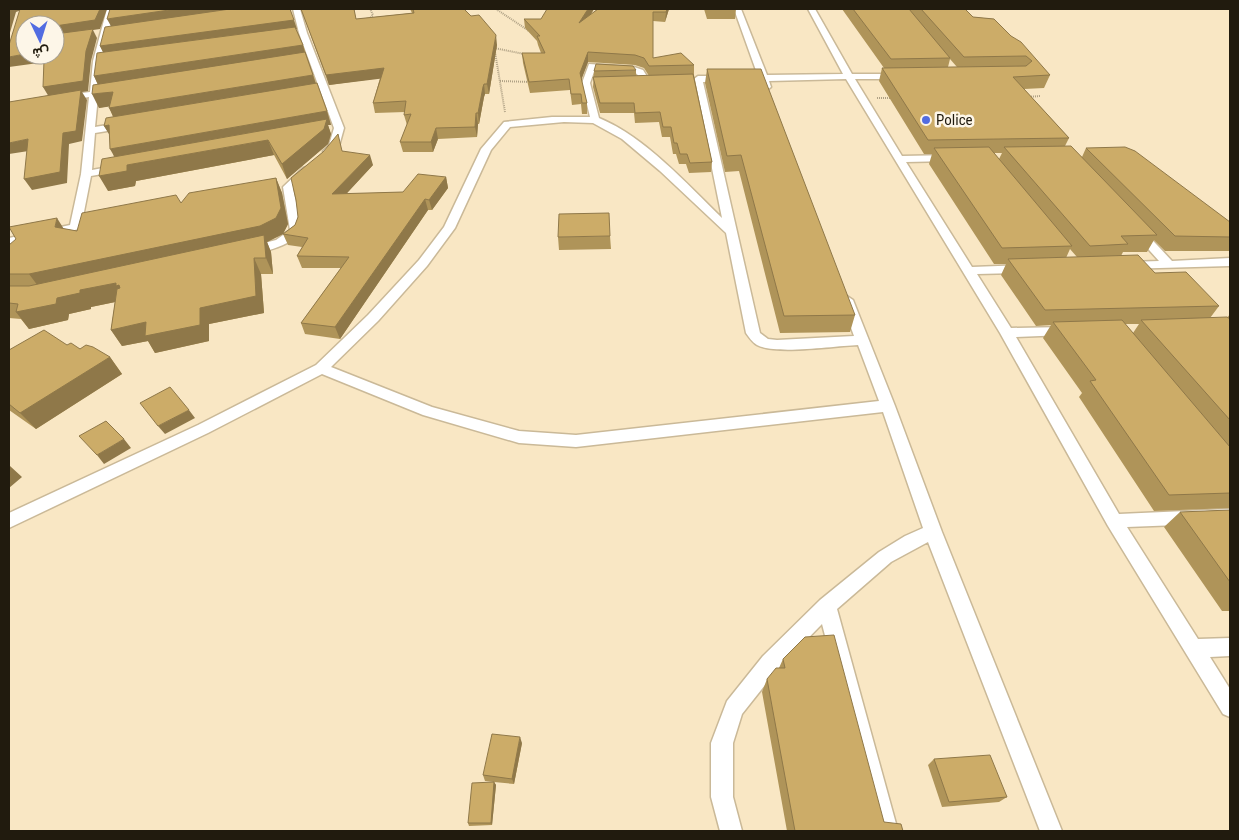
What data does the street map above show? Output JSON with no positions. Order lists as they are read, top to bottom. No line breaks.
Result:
{"places":["Police"],"north":"bottom"}
